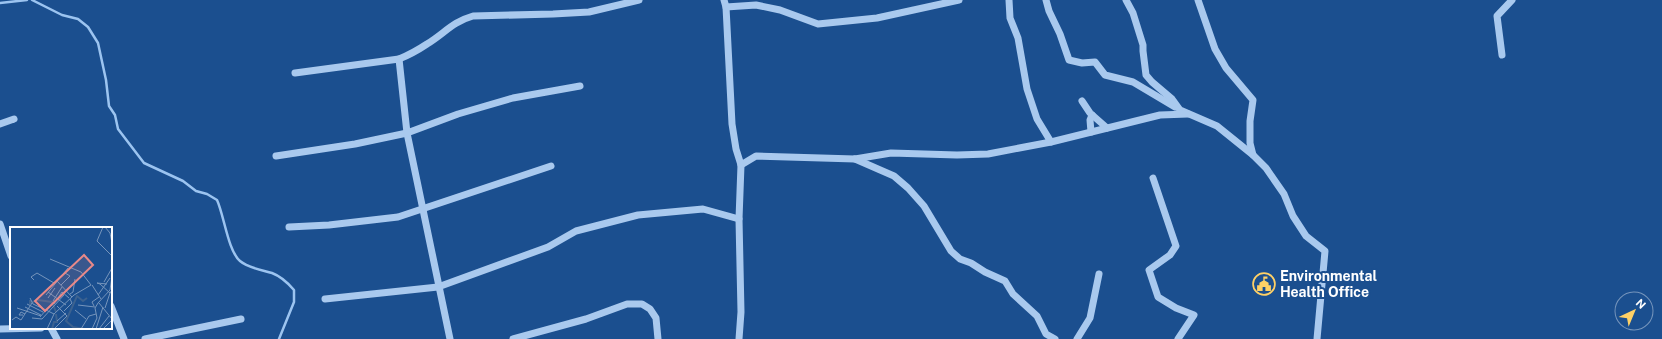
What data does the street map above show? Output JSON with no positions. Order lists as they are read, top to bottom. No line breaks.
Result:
{"places":{"public building":["Environmental Health Office"]},"north":"top right"}
